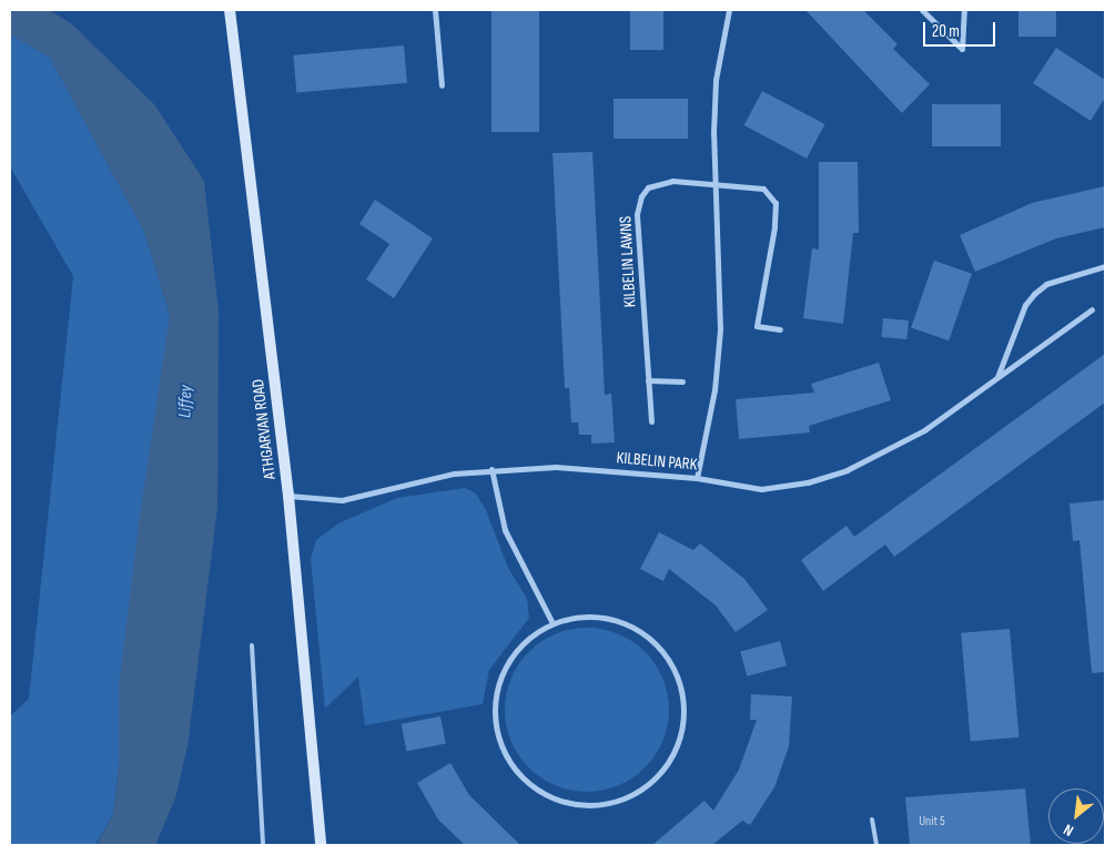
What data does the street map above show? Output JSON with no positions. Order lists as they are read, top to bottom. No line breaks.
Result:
{"streets":{"main road":["ATHGARVAN ROAD"],"street":["KILBELIN LAWNS","KILBELIN PARK"]},"crossings":[["ATHGARVAN ROAD","KILBELIN PARK"]],"water":["Liffey"],"house_numbers":["Unit 5"],"scale_bar":"20 m","north":"bottom left"}
